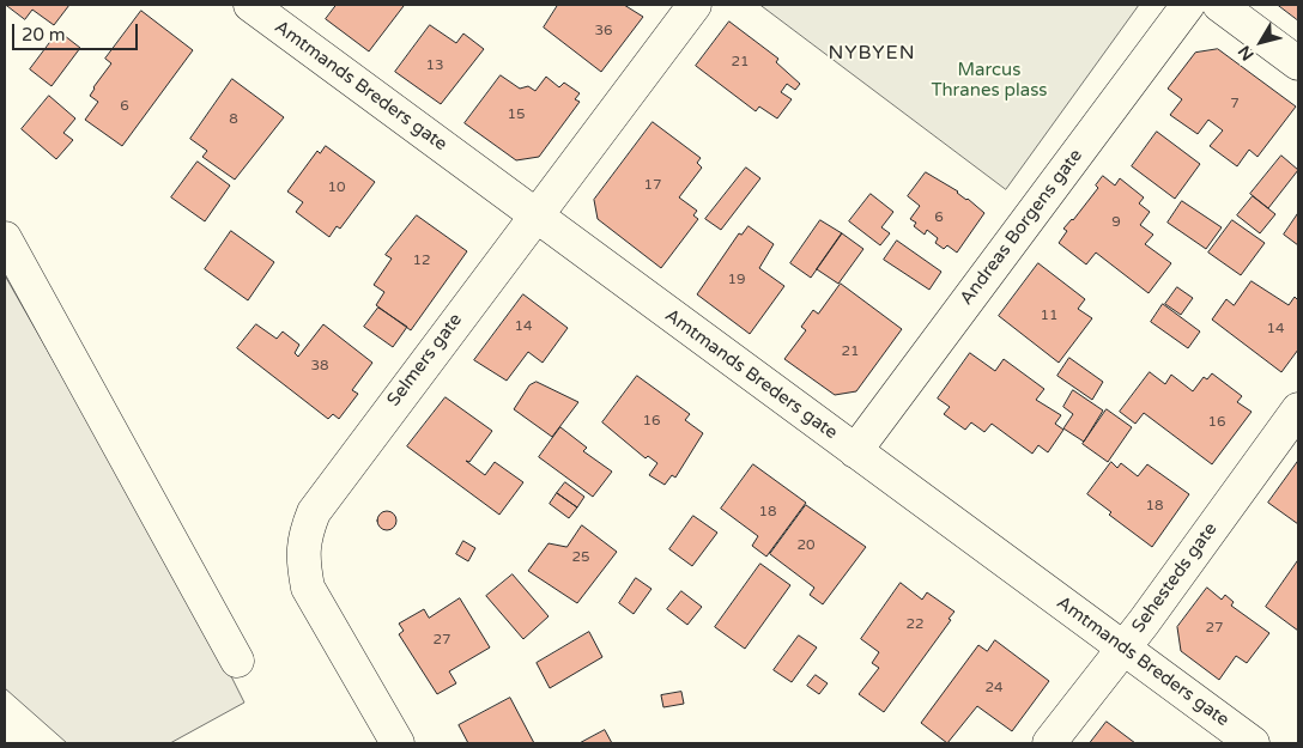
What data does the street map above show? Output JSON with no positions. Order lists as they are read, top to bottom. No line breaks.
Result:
{"streets":{"street":["Amtmands Breders gate","Andreas Borgens gate","Selmers gate","Sehesteds gate"]},"crossings":[["Amtmands Breders gate","Andreas Borgens gate"],["Amtmands Breders gate","Selmers gate"],["Amtmands Breders gate","Sehesteds gate"]],"districts":["NYBYEN"],"parks":["Marcus Thranes plass"],"house_numbers":["36","21","13","7","6","15","8","17","10","6","9","12","19","11","14","14","21","38","16","16","18","18","20","25","22","27","27","24"],"scale_bar":"20 m","north":"bottom left"}
